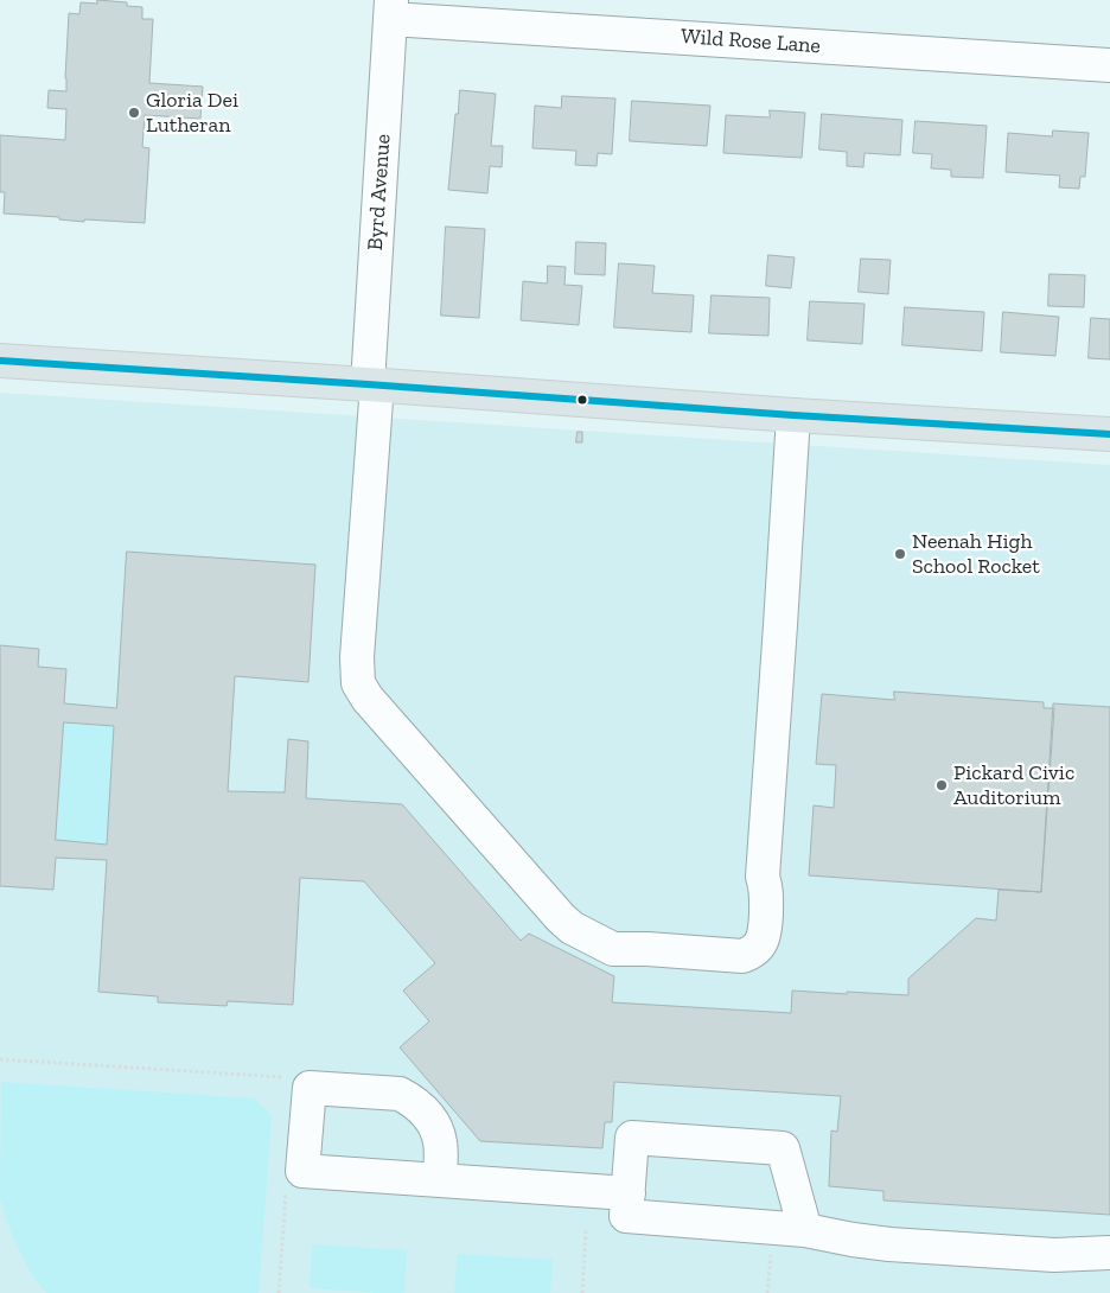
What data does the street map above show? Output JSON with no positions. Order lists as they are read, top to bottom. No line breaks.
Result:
{"streets":{"street":["Wild Rose Lane","Byrd Avenue"]},"crossings":[["Wild Rose Lane","Byrd Avenue"]],"places":["Gloria Dei Lutheran","Neenah High School Rocket","Pickard Civic Auditorium"]}
